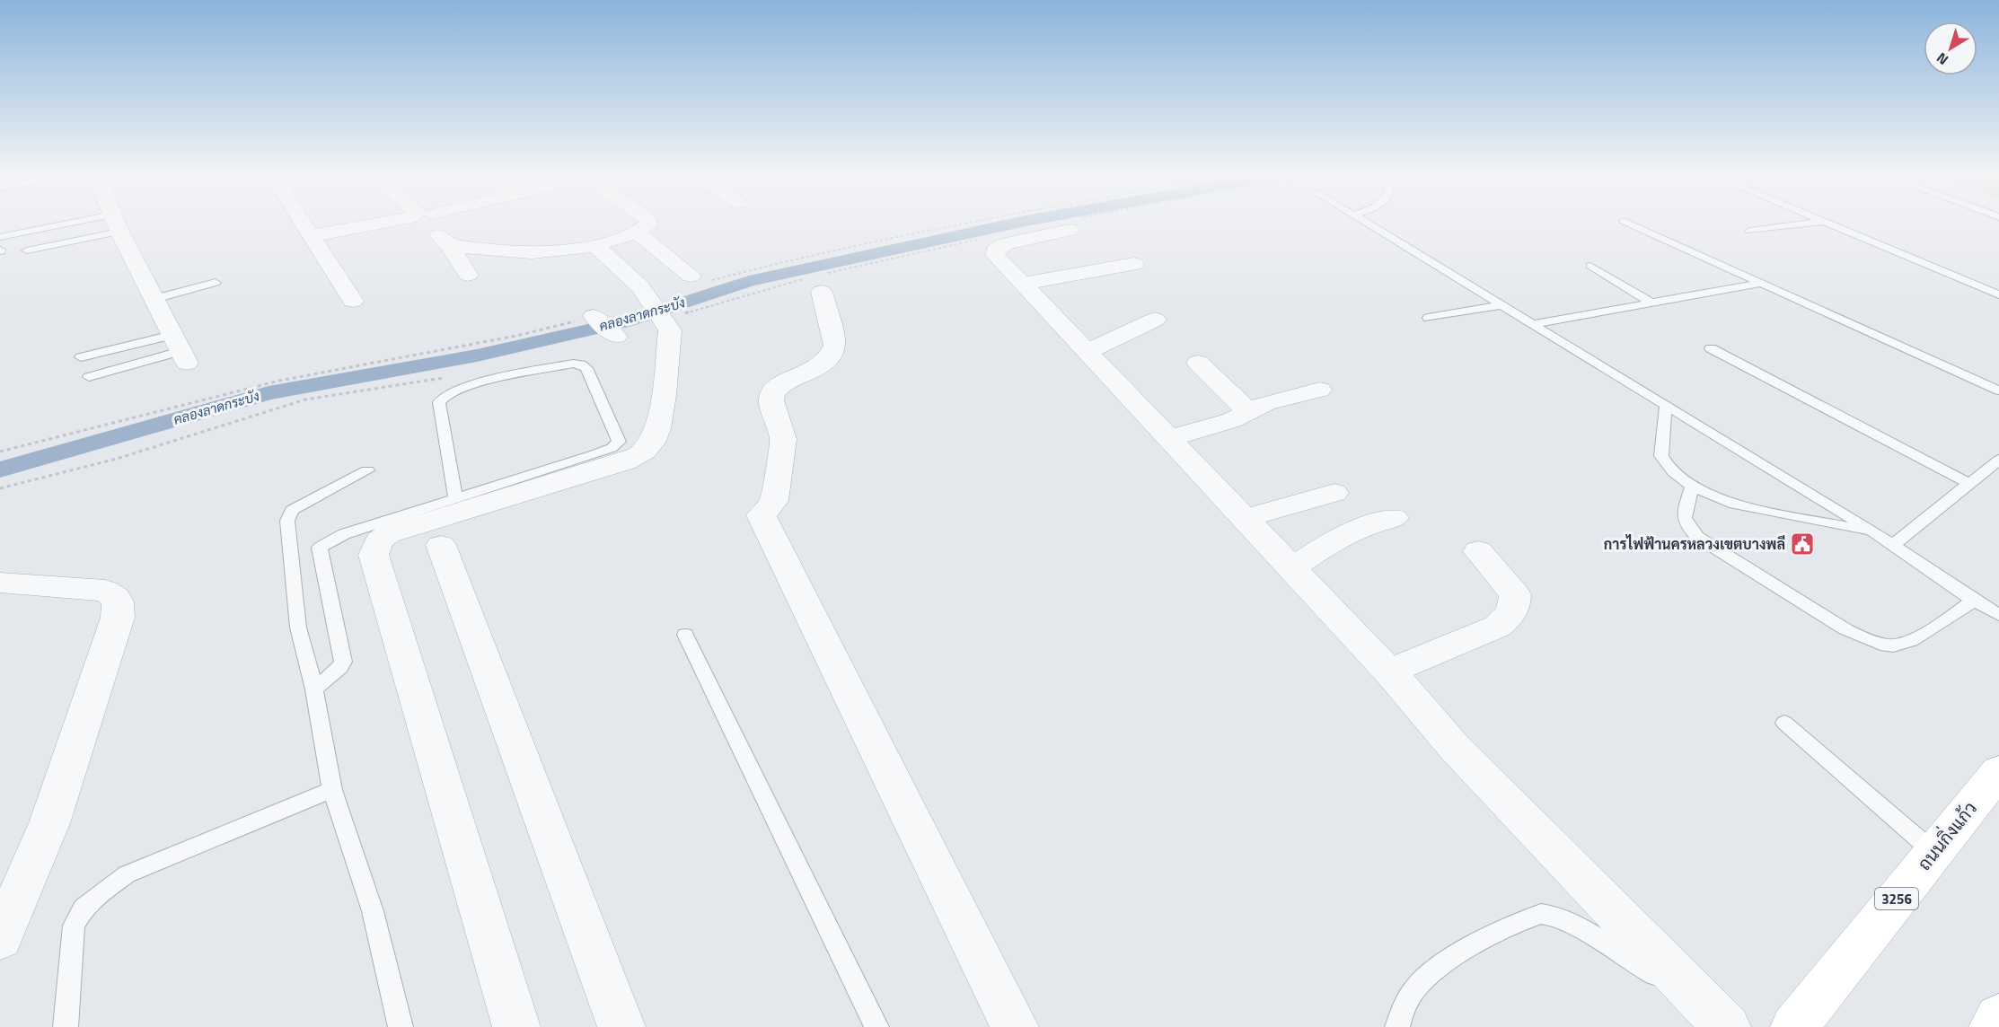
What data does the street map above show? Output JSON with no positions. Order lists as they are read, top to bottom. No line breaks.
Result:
{"streets":{"main road":["ถนนกิ่งแก้ว","3256"]},"water":["คลองลาดกระบัง"],"places":{"public building":["การไฟฟ้านครหลวงเขตบางพลี"]},"north":"bottom left"}
